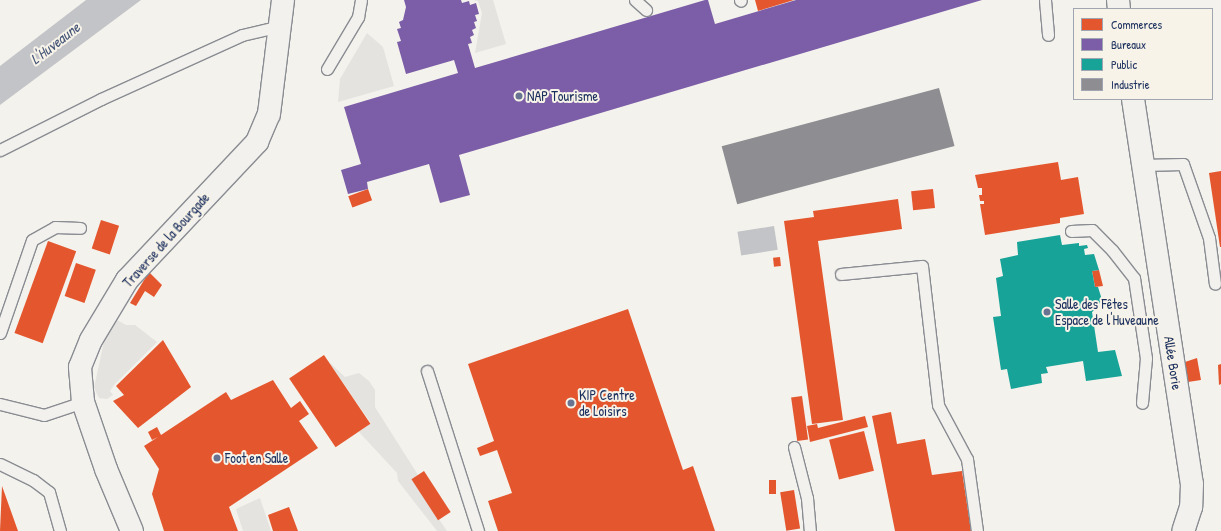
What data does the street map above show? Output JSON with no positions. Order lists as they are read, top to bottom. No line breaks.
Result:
{"streets":{"street":["Traverse de la Bourgade","Allée Borie"]},"water":["L'Huveaune"],"places":["NAP Tourisme","Salle des Fêtes Espace de l'Huveaune","KIP Centre de Loisirs","Foot en Salle"],"legend":["Commerces","Bureaux","Public","Industrie"]}
